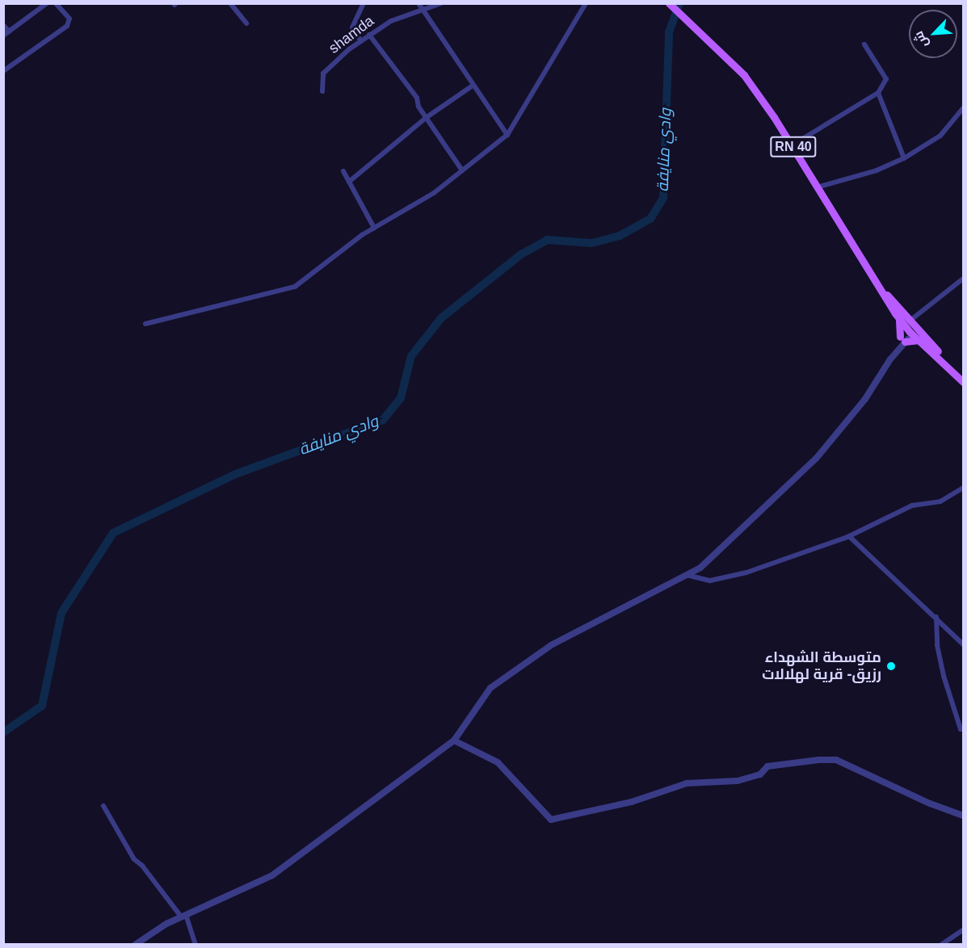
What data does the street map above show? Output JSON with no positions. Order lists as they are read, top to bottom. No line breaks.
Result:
{"streets":{"main road":["RN 40"],"street":["shamda"]},"water":["وادي منايفة"],"places":["متوسطة الشهداء رزيق- قرية لهلالات"],"north":"bottom left"}
